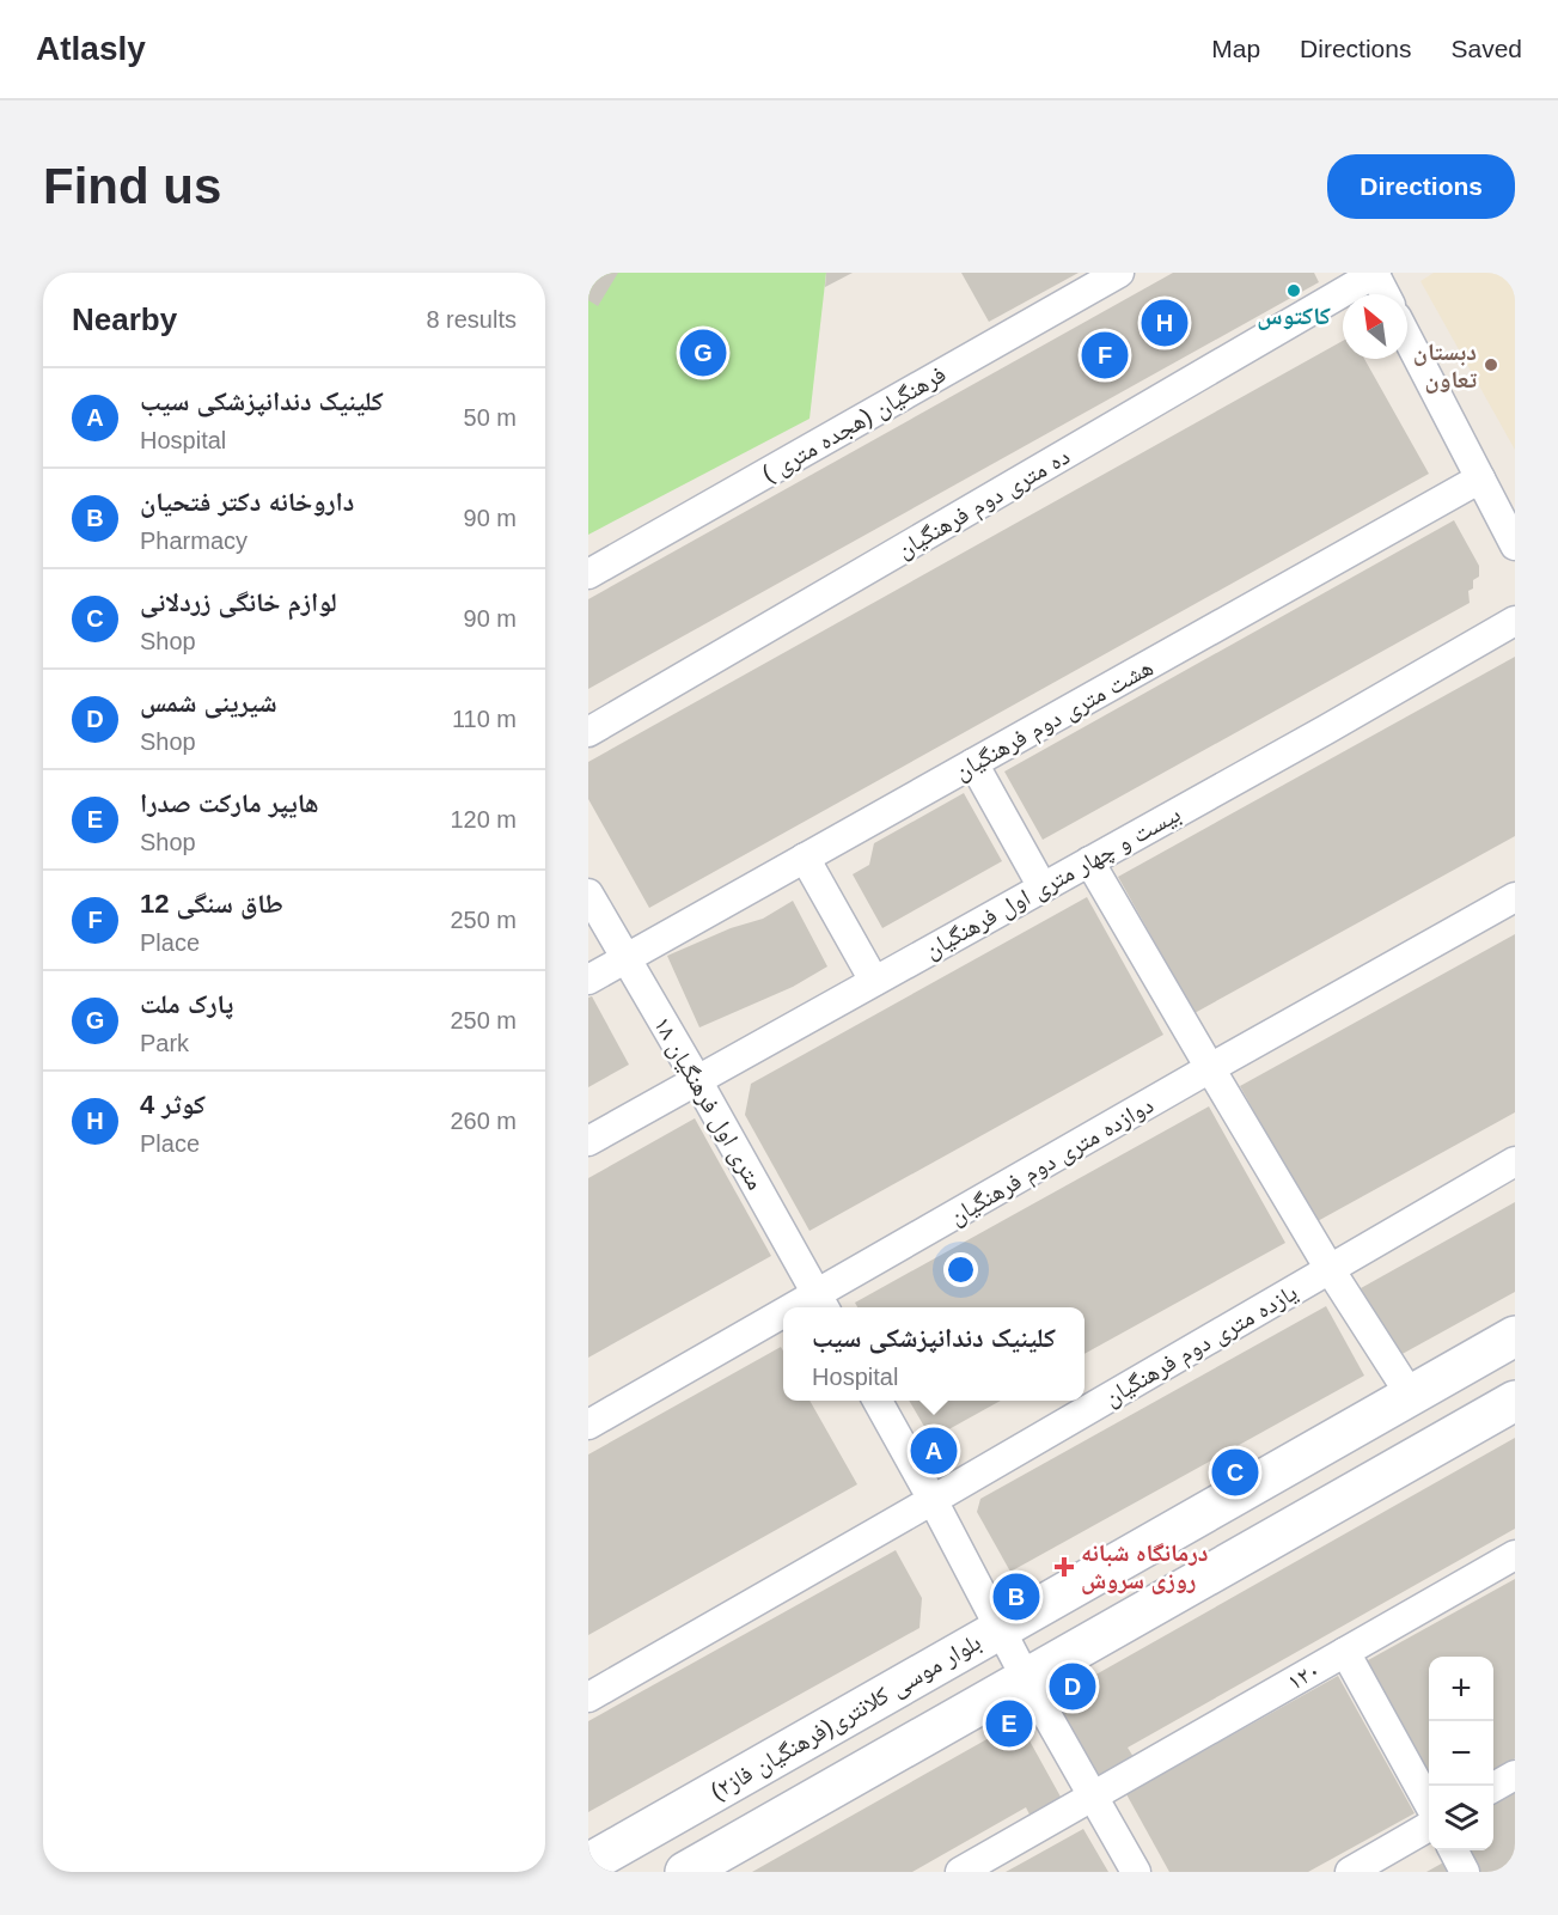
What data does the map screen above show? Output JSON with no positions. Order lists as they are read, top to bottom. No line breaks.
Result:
{"streets":{"main road":["بلوار موسی کلانتری(فرهنگیان فاز۲)"],"street":["فرهنگیان (هجده متری )","ده متری دوم فرهنگیان","هشت متری دوم فرهنگیان","بیست و چهار متری اول فرهنگیان","۱۸ متری اول فرهنگیان","دوازده متری دوم فرهنگیان","یازده متری دوم فرهنگیان","۱۲۰"]},"crossings":[["هشت متری دوم فرهنگیان","۱۸ متری اول فرهنگیان"],["بیست و چهار متری اول فرهنگیان","۱۸ متری اول فرهنگیان"],["۱۸ متری اول فرهنگیان","دوازده متری دوم فرهنگیان"]],"places":{"other":["کاکتوس","دبستان تعاون"],"health":["درمانگاه شبانه روزی سروش"]},"north":"top left","page":{"header":"Atlasly","nav":["Map","Directions","Saved"],"buttons":"Directions","title":"Find us","heading":["Nearby","8 results"],"pins":["H","G","F","A","C","B","D","E"],"list":[{"mark":"A","name":"کلینیک دندانپزشکی سیب","note":"Hospital","value":"50 m"},{"mark":"B","name":"داروخانه دکتر فتحیان","note":"Pharmacy","value":"90 m"},{"mark":"C","name":"لوازم خانگی زردلانی","note":"Shop","value":"90 m"},{"mark":"D","name":"شیرینی شمس","note":"Shop","value":"110 m"},{"mark":"E","name":"هایپر مارکت صدرا","note":"Shop","value":"120 m"},{"mark":"F","name":"طاق سنگی 12","note":"Place","value":"250 m"},{"mark":"G","name":"پارک ملت","note":"Park","value":"250 m"},{"mark":"H","name":"کوثر 4","note":"Place","value":"260 m"}],"popup":["کلینیک دندانپزشکی سیب","Hospital"],"map_buttons":["+","−"]}}
